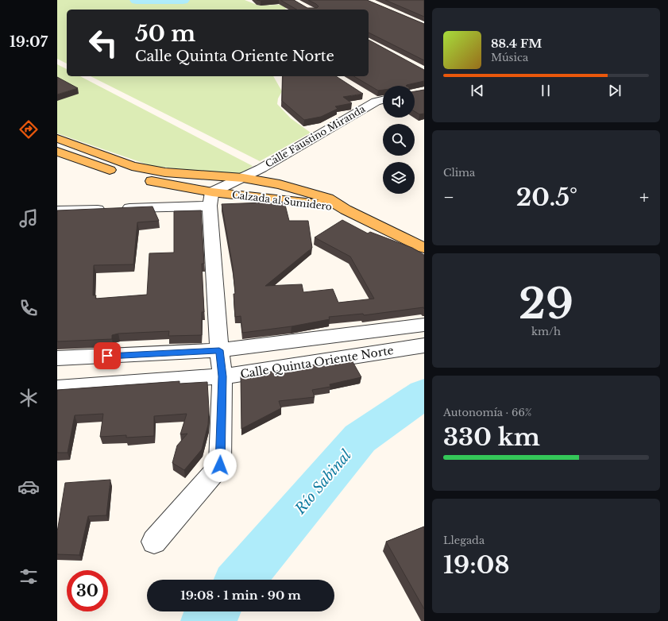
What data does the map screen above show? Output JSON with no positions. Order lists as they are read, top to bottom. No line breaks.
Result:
{"streets":{"main road":["Calzada al Sumidero"],"street":["Calle Faustino Miranda","Calle Quinta Oriente Norte"]},"crossings":[["Calle Faustino Miranda","Calzada al Sumidero"]],"water":["Río Sabinal"],"page":{"tabs":"19:07","turn":["50 m","Calle Quinta Oriente Norte"],"song":["88.4 FM","Música"],"tile":["Clima",["29","km/h"],["Autonomía · 66%","330 km"],["Llegada","19:08"]],"heat":["−","20.5°","+"],"limit":"30","trip":"19:08 · 1 min · 90 m"}}
